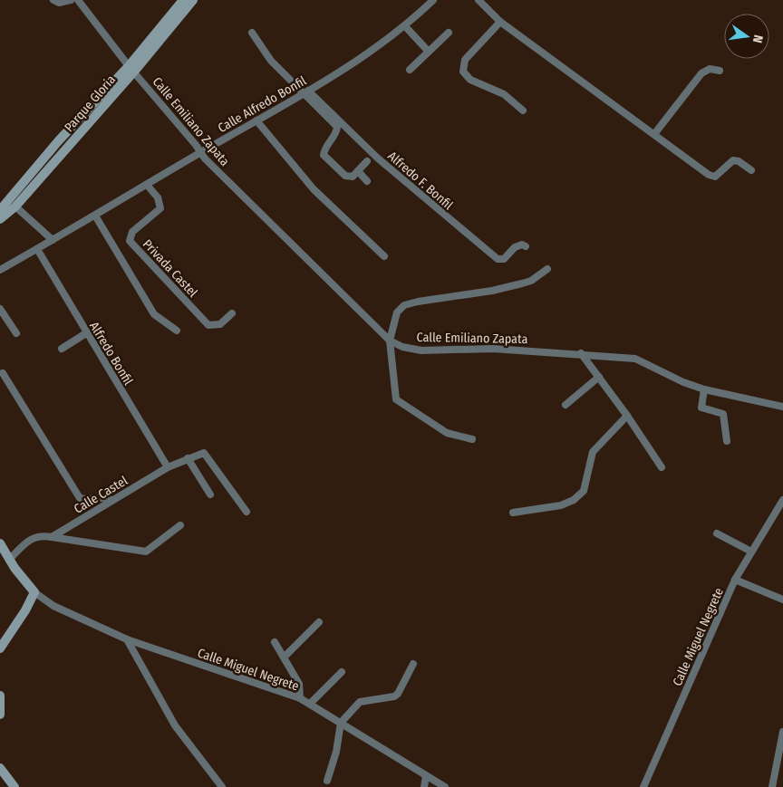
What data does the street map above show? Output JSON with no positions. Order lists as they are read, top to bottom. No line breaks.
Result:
{"streets":{"main road":["Parque Gloria"],"street":["Calle Alfredo Bonfil","Calle Emiliano Zapata","Alfredo F. Bonfil","Privada Castel","Alfredo Bonfil","Calle Castel","Calle Miguel Negrete"]},"crossings":[["Parque Gloria","Calle Emiliano Zapata"],["Calle Alfredo Bonfil","Calle Emiliano Zapata"],["Calle Alfredo Bonfil","Alfredo F. Bonfil"],["Calle Alfredo Bonfil","Privada Castel"],["Calle Alfredo Bonfil","Alfredo Bonfil"],["Alfredo Bonfil","Calle Castel"]],"north":"right"}
